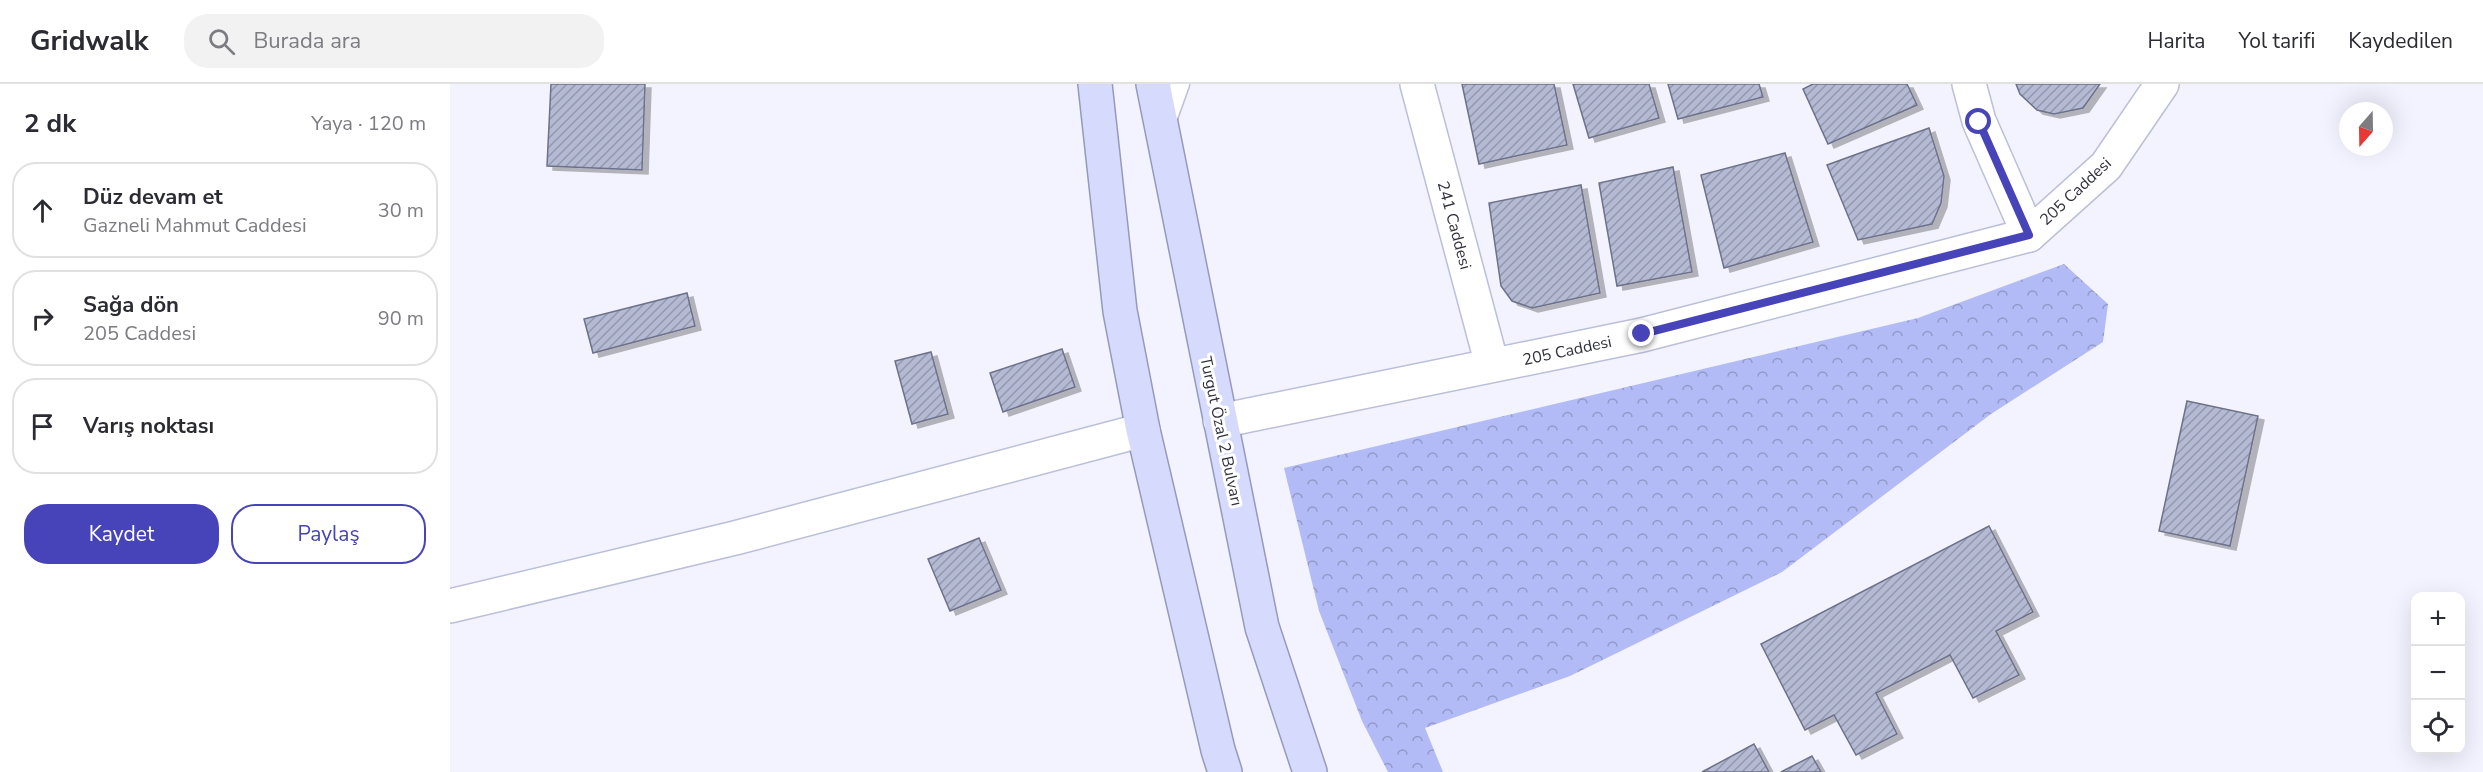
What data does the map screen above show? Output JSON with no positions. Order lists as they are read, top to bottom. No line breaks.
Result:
{"streets":{"highway":["Turgut Özal 2 Bulvarı"],"street":["205 Caddesi","241 Caddesi"]},"crossings":[["205 Caddesi","241 Caddesi"],["205 Caddesi","Turgut Özal 2 Bulvarı"]],"north":"bottom","page":{"header":"Gridwalk","search":"Burada ara","nav":["Harita","Yol tarifi","Kaydedilen"],"heading":["2 dk","Yaya · 120 m"],"list":[["Düz devam et","Gazneli Mahmut Caddesi","30 m"],["Sağa dön","205 Caddesi","90 m"],"Varış noktası"],"buttons":["Kaydet","Paylaş"],"map_buttons":["+","−"]}}
